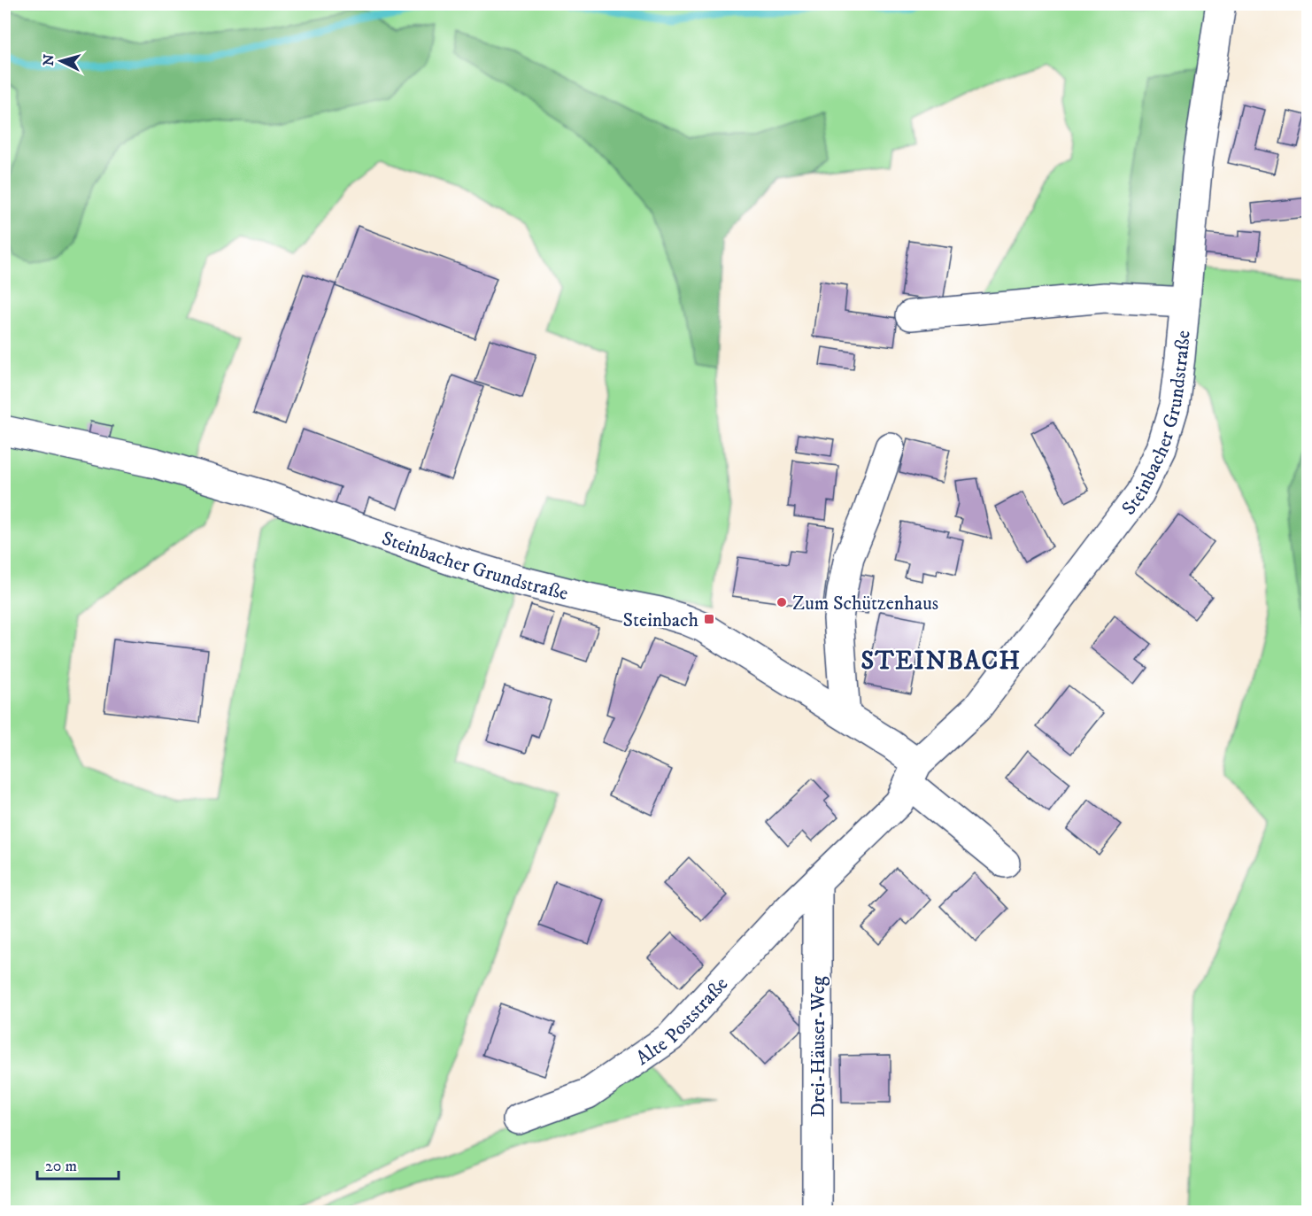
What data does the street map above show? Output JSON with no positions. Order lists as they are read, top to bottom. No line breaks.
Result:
{"streets":{"street":["Steinbacher Grundstraße","Alte Poststraße","Drei-Häuser-Weg"]},"crossings":[["Steinbacher Grundstraße","Alte Poststraße"],["Steinbacher Grundstraße","Drei-Häuser-Weg"],["Alte Poststraße","Drei-Häuser-Weg"]],"districts":["STEINBACH"],"places":{"other":["Zum Schützenhaus"],"transit":["Steinbach"]},"scale_bar":"20 m","north":"left"}
